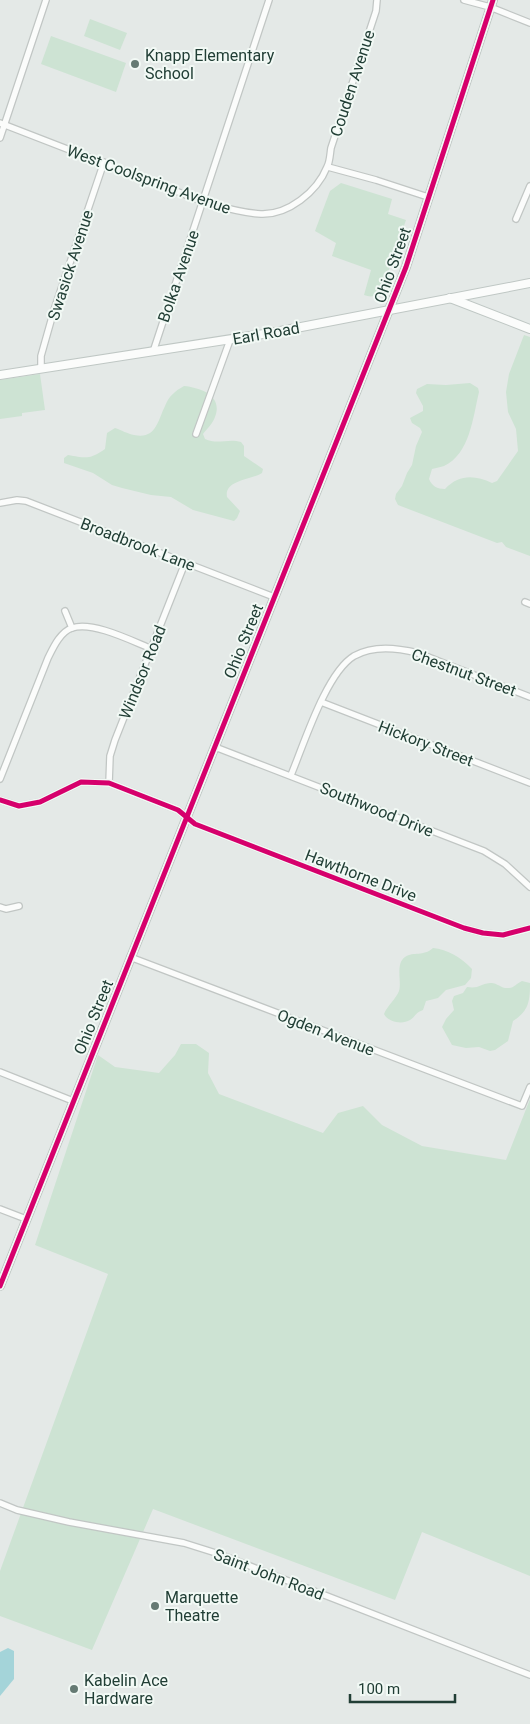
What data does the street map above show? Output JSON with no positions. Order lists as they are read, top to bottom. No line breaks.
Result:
{"streets":{"street":["Couden Avenue","West Coolspring Avenue","Swasick Avenue","Ohio Street","Bolka Avenue","Earl Road","Broadbrook Lane","Windsor Road","Chestnut Street","Hickory Street","Southwood Drive","Hawthorne Drive","Ogden Avenue","Saint John Road"]},"crossings":[["Couden Avenue","West Coolspring Avenue"],["West Coolspring Avenue","Swasick Avenue"],["West Coolspring Avenue","Bolka Avenue"],["Swasick Avenue","Earl Road"],["Ohio Street","Earl Road"],["Ohio Street","Broadbrook Lane"],["Ohio Street","Southwood Drive"],["Ohio Street","Hawthorne Drive"],["Ohio Street","Ogden Avenue"],["Bolka Avenue","Earl Road"],["Broadbrook Lane","Windsor Road"],["Windsor Road","Hawthorne Drive"],["Chestnut Street","Hickory Street"],["Chestnut Street","Southwood Drive"]],"places":["Knapp Elementary School","Marquette Theatre","Kabelin Ace Hardware"],"scale_bar":"100 m"}
